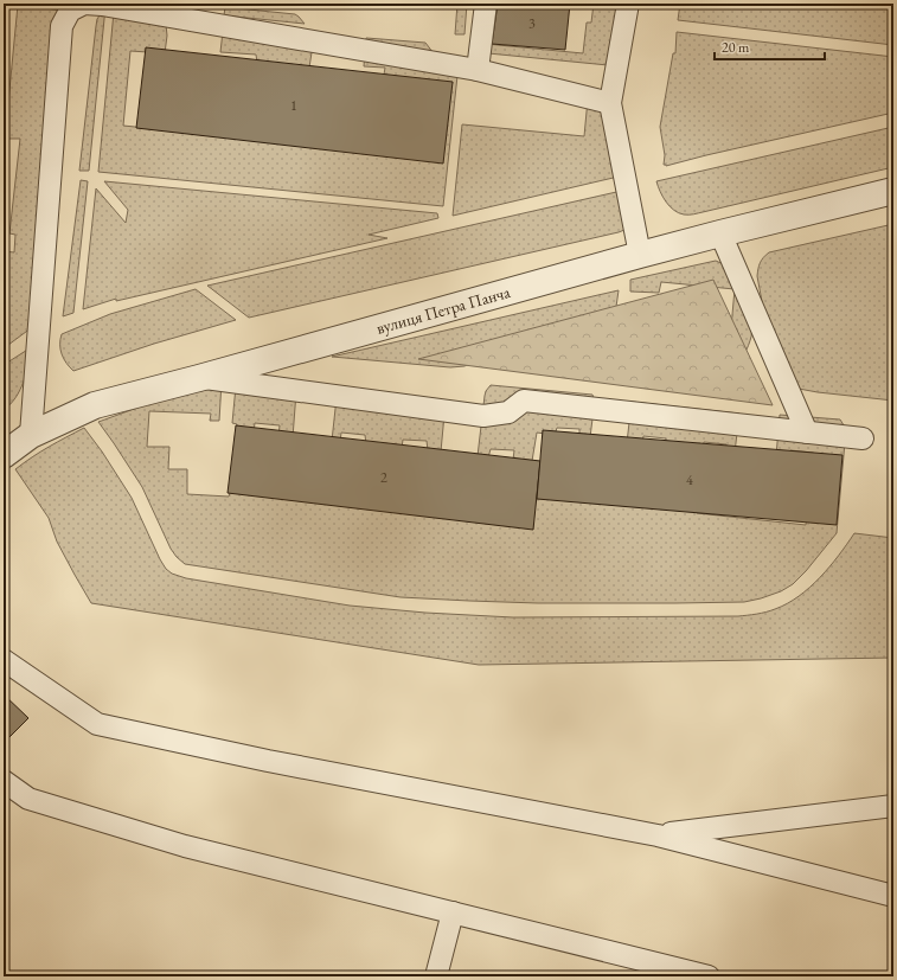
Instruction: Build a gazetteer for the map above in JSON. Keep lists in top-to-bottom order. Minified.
{"streets":{"street":["вулиця Петра Панча"]},"house_numbers":["3","1","2","4"],"scale_bar":"20 m"}
